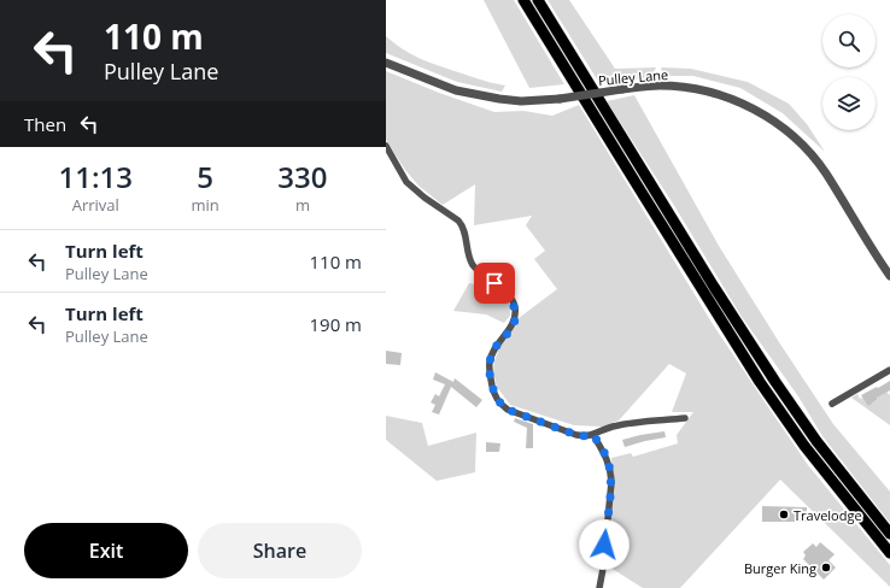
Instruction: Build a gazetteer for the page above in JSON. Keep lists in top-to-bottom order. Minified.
{"streets":{"street":["Pulley Lane"]},"places":["Travelodge","Burger King"],"page":{"turn":["110 m","Pulley Lane"],"then":"Then","eta":["11:13","Arrival","5","min","330","m"],"list":[{"name":"Turn left","note":"Pulley Lane","value":"110 m"},{"name":"Turn left","note":"Pulley Lane","value":"190 m"}],"buttons":["Exit","Share"]}}
